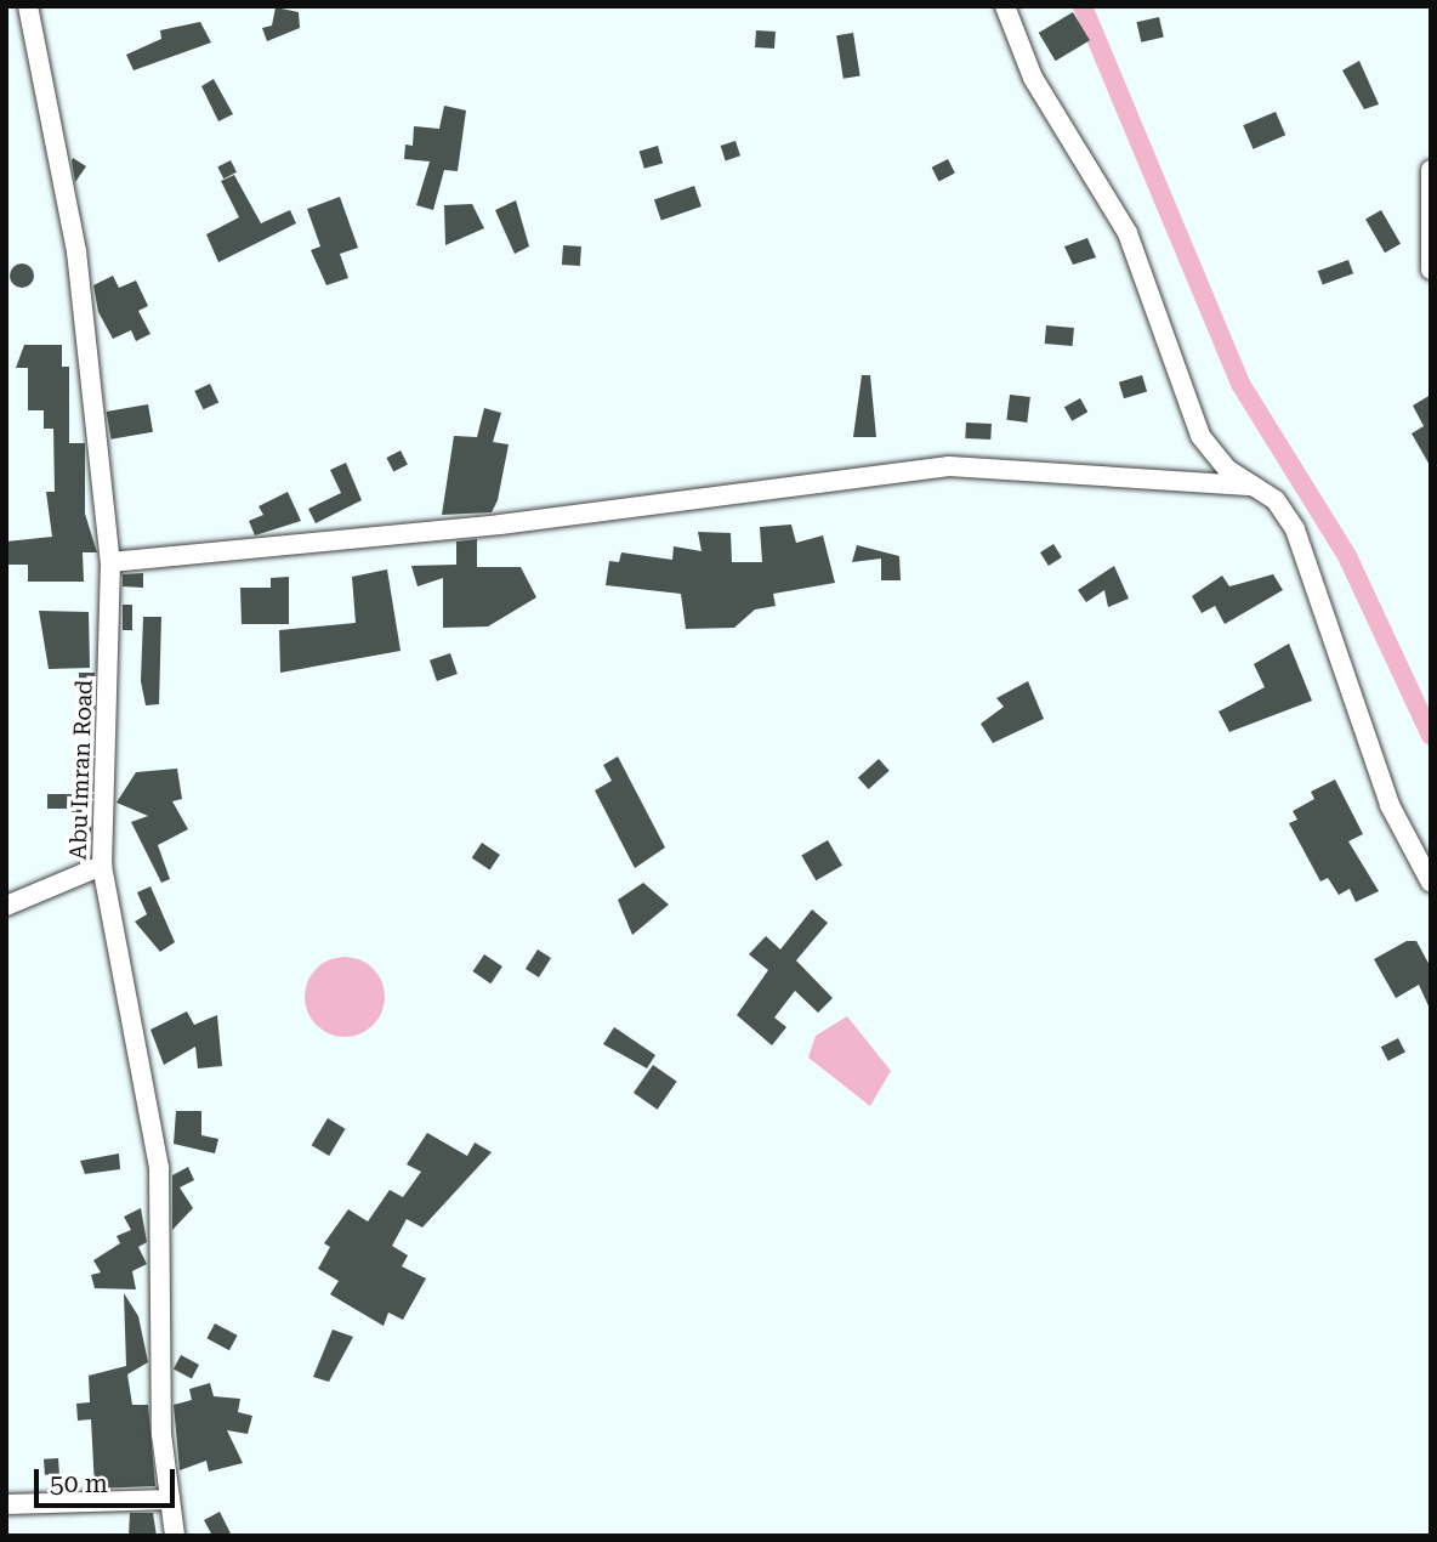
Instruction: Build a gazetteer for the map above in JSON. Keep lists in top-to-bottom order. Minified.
{"streets":{"street":["Abu Imran Road"]},"scale_bar":"50 m"}
